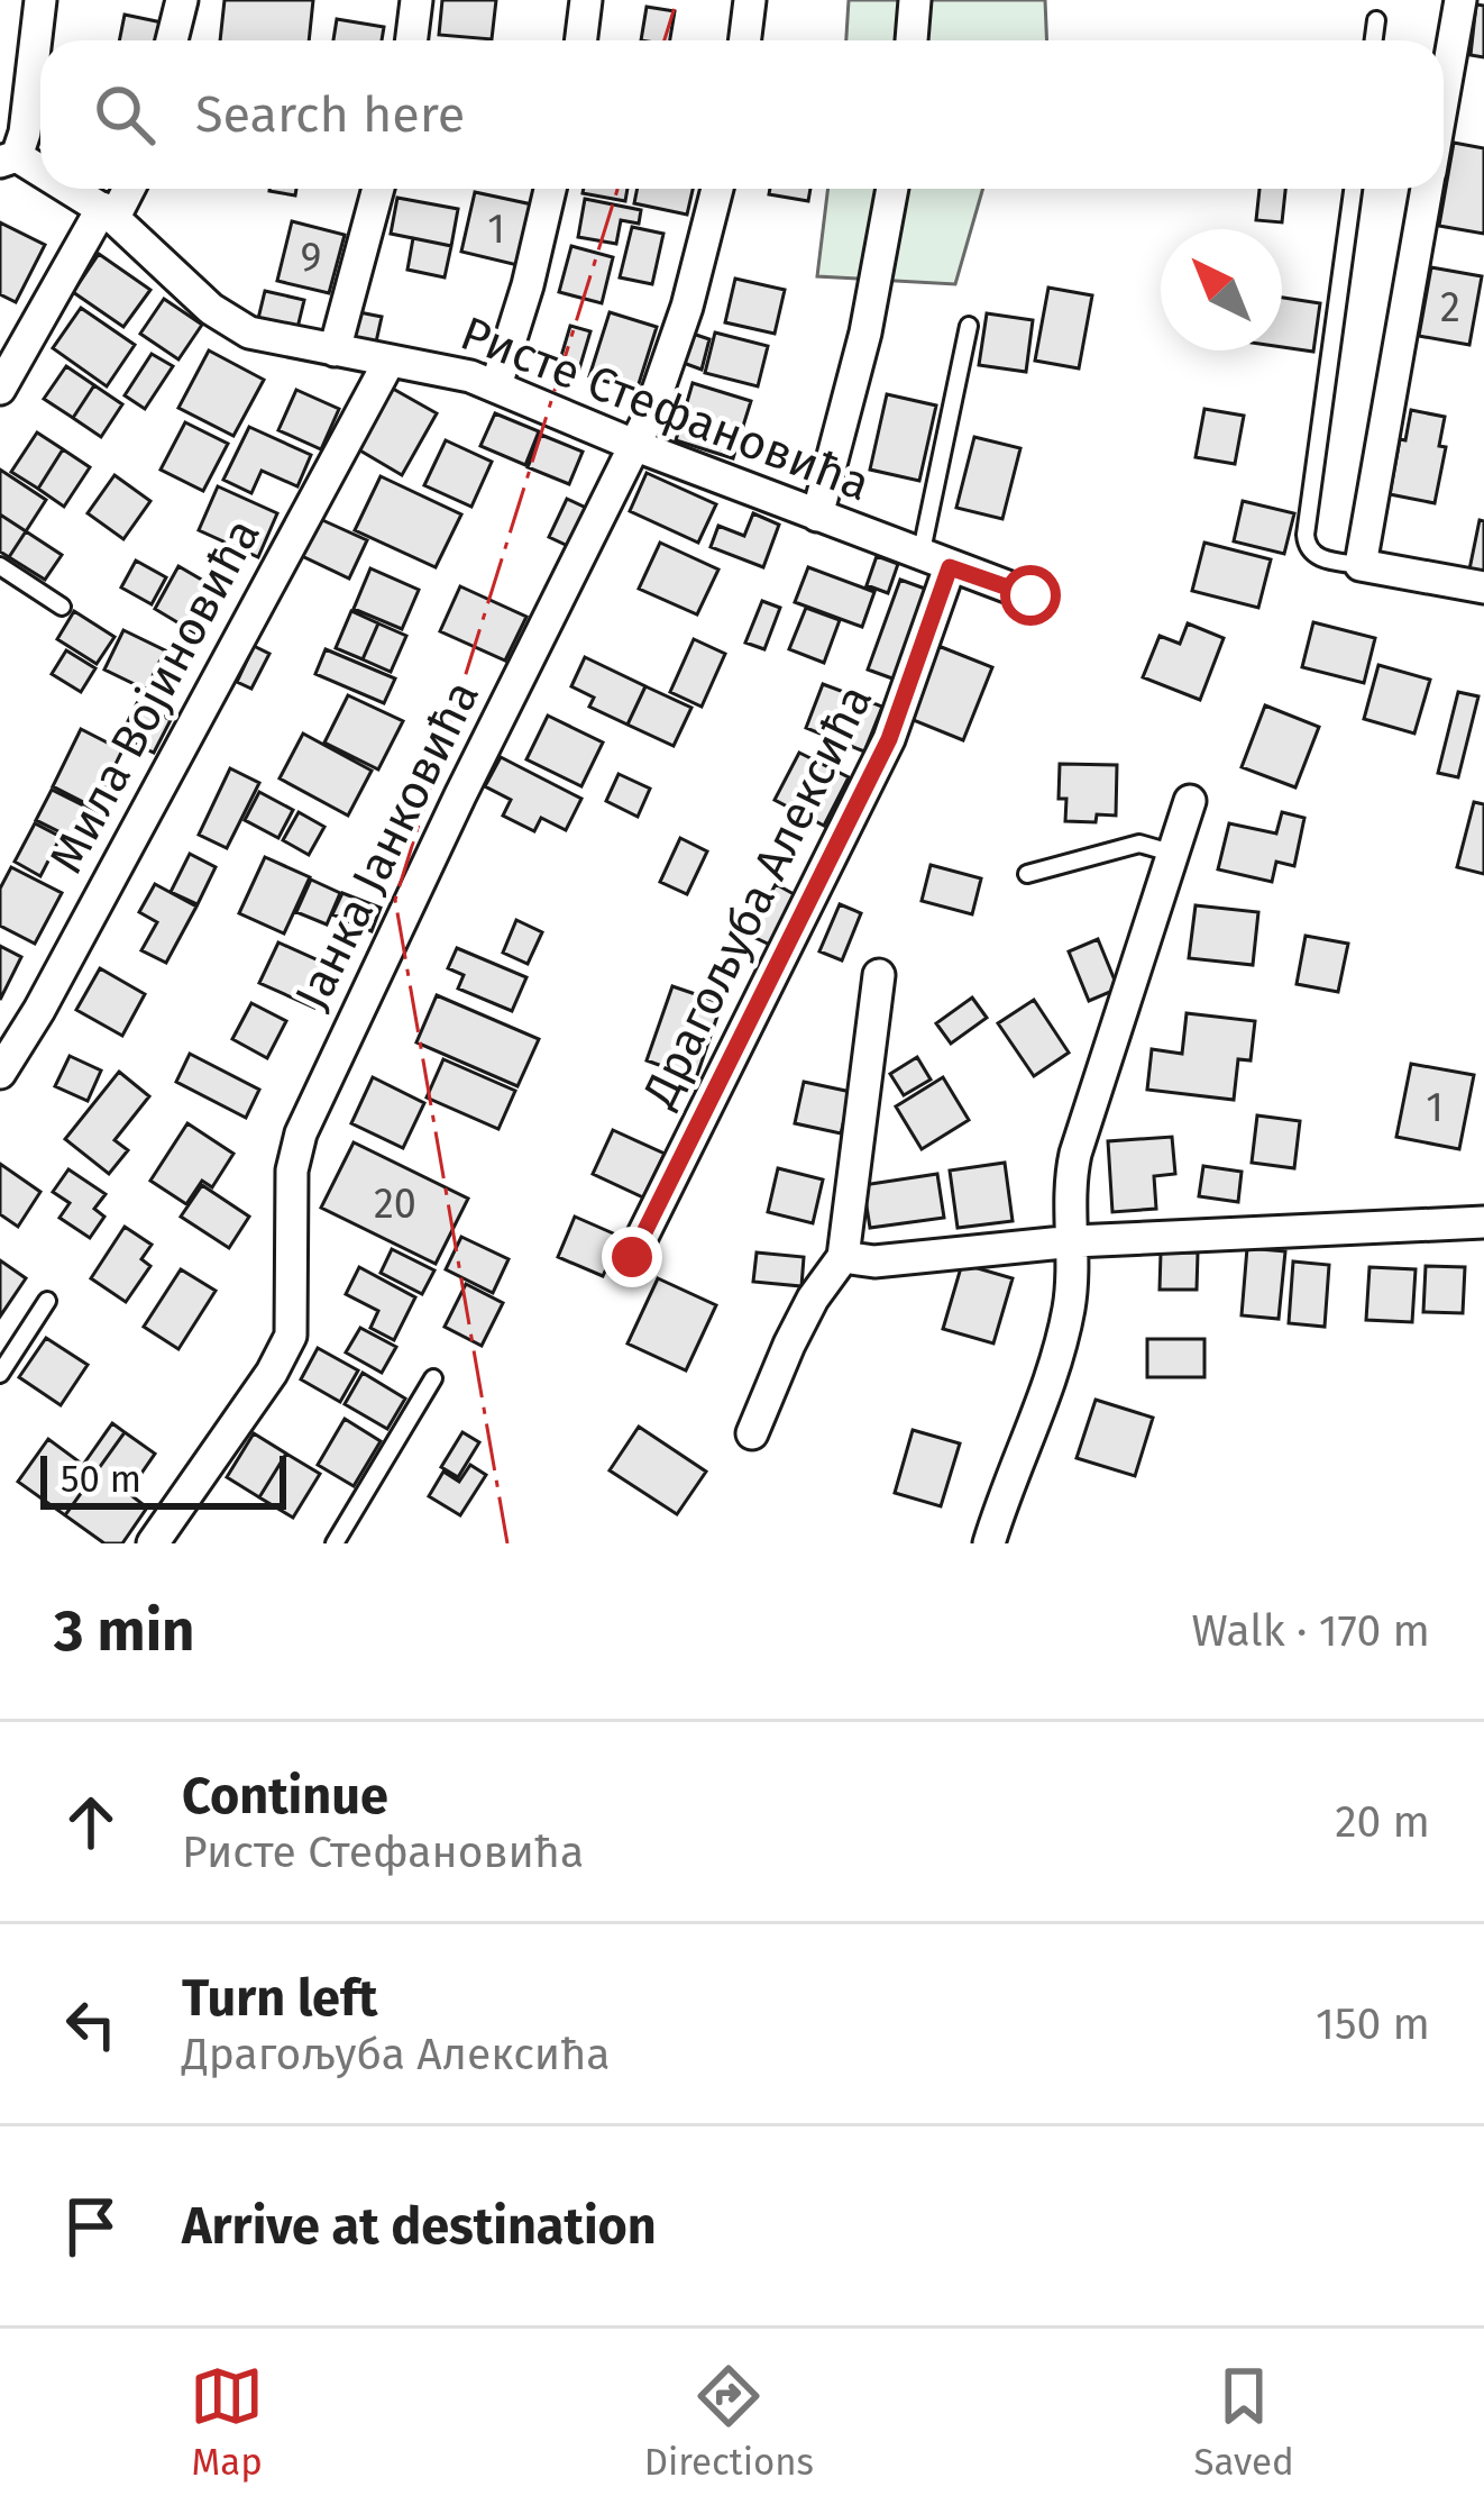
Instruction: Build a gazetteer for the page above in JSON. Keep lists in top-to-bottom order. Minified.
{"streets":{"street":["Ристе Стефановића","Мила Војиновића","Јанка Јанковића","Драгољуба Алексића"]},"crossings":[["Ристе Стефановића","Мила Војиновића"],["Ристе Стефановића","Јанка Јанковића"],["Ристе Стефановића","Драгољуба Алексића"]],"house_numbers":["1","9","2","1","20"],"scale_bar":"50 m","north":"top left","page":{"search":"Search here","scale":"50 m","heading":["3 min","Walk · 170 m"],"list":[["Continue","Ристе Стефановића","20 m"],["Turn left","Драгољуба Алексића","150 m"],"Arrive at destination"],"nav":["Map","Directions","Saved"]}}
